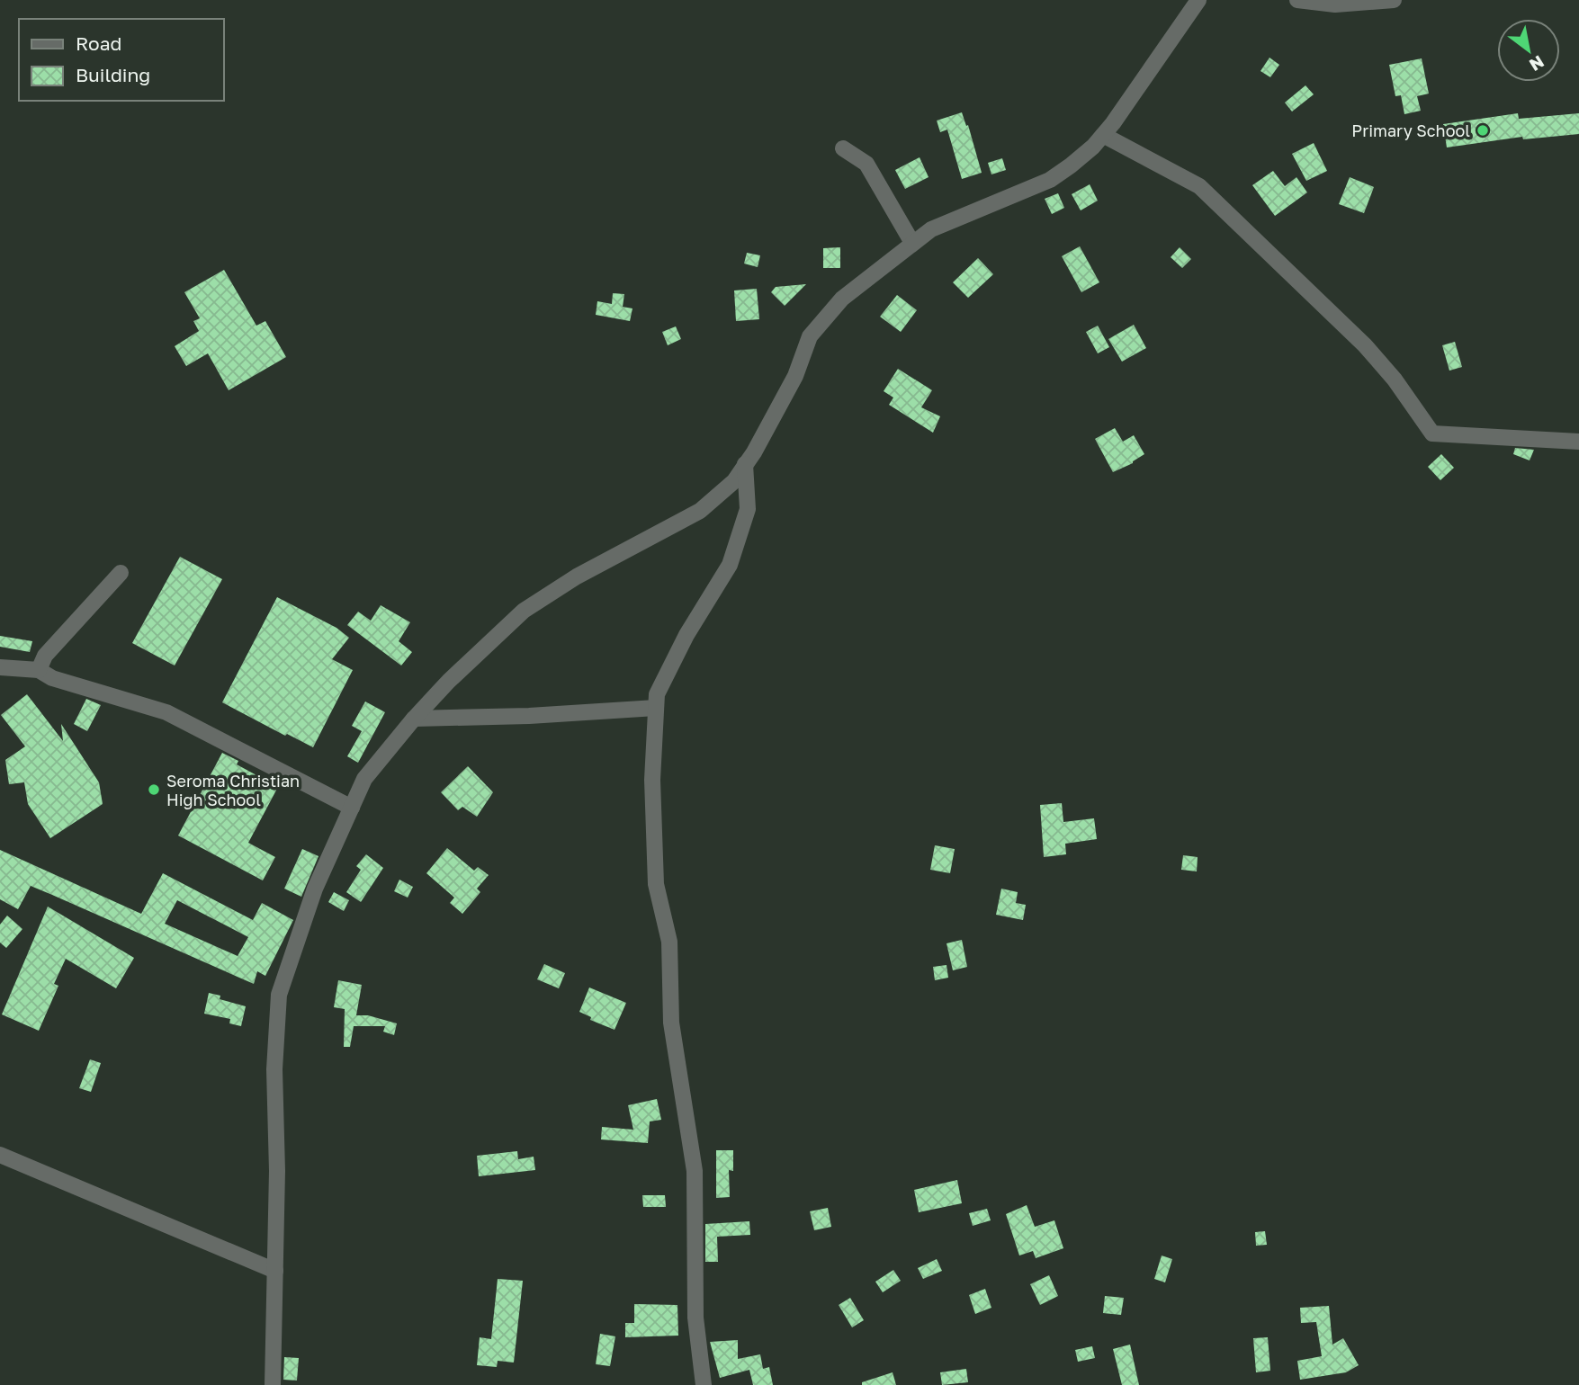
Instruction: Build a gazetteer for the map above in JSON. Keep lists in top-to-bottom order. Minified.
{"places":["Primary School","Seroma Christian High School"],"legend":["Road","Building"],"north":"bottom right"}
